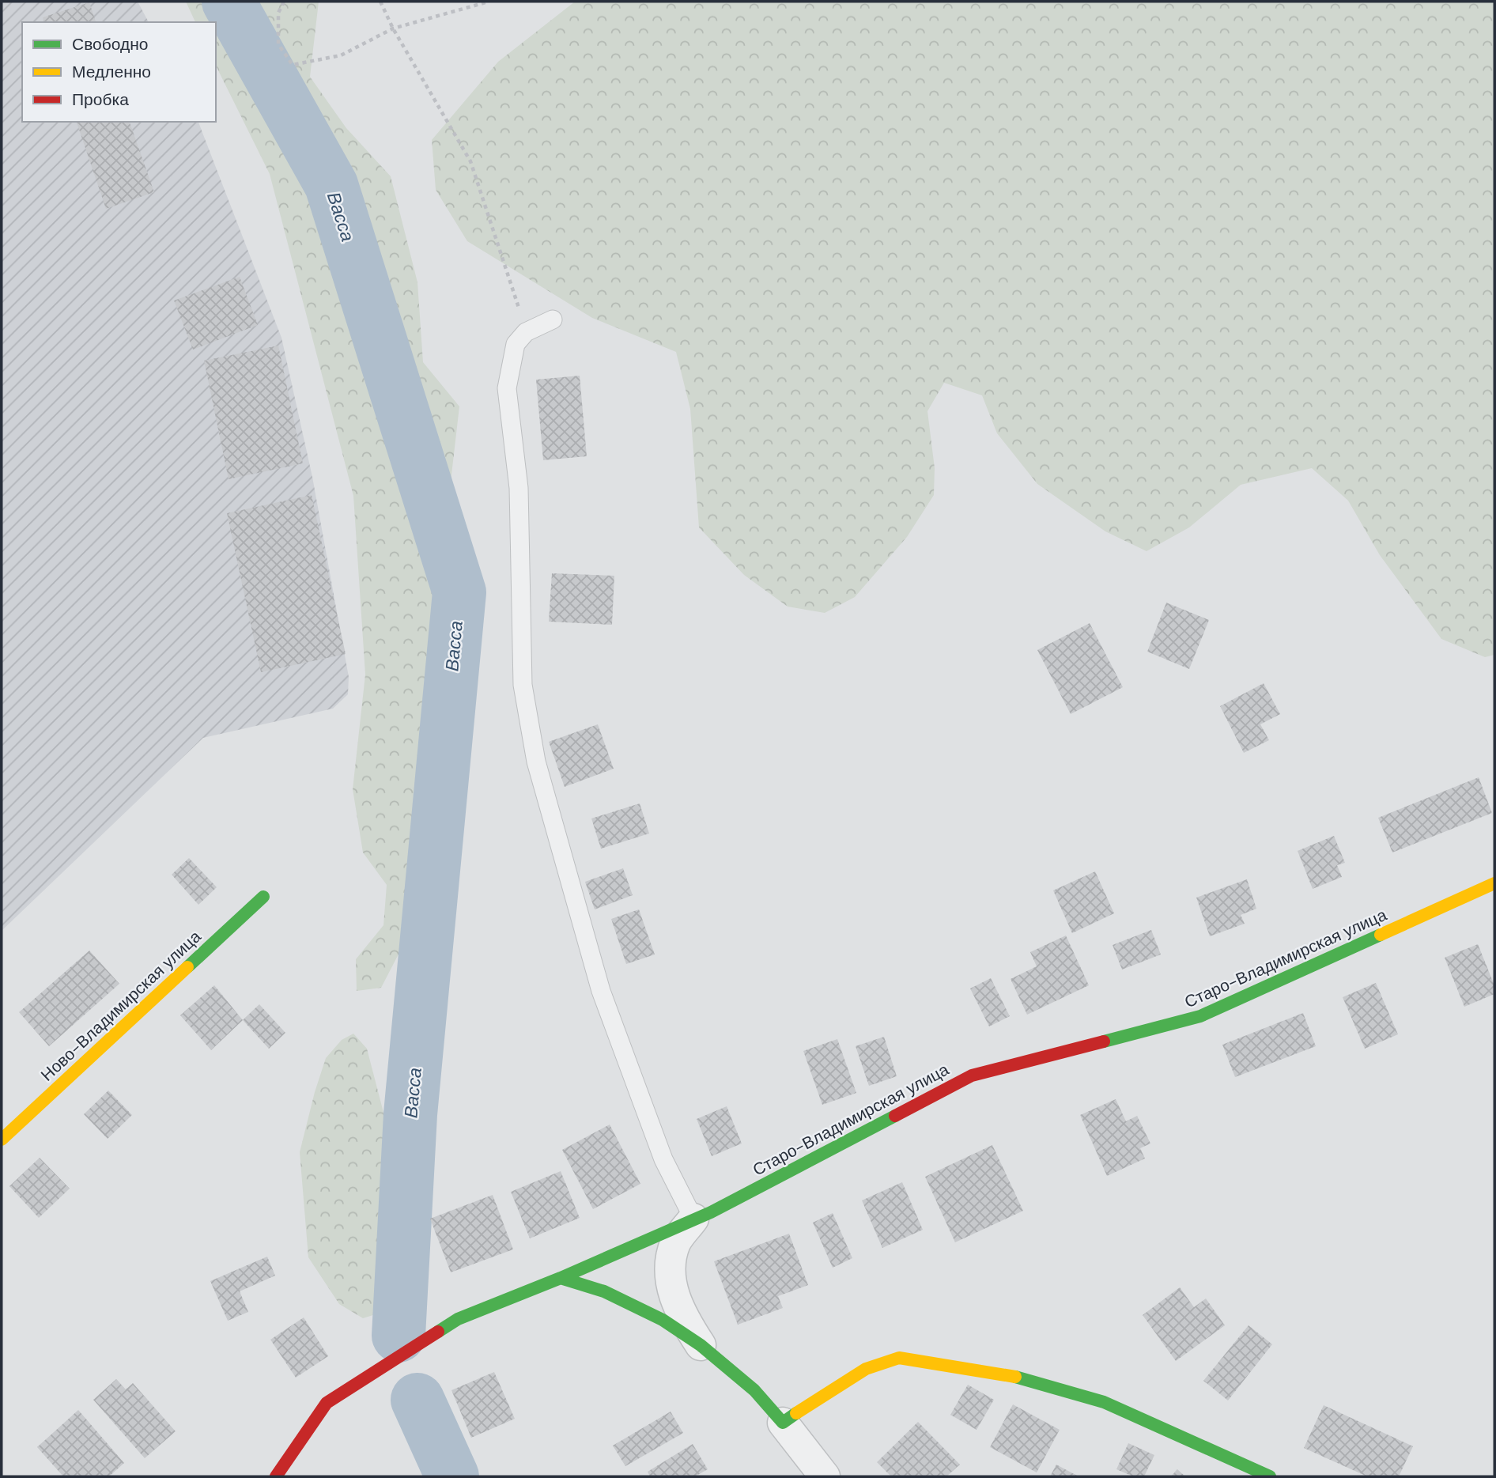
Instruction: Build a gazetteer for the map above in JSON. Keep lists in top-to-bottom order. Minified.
{"streets":{"street":["Старо-Владимирская улица","Ново-Владимирская улица"]},"water":["Васса"],"legend":["Свободно","Медленно","Пробка"]}
